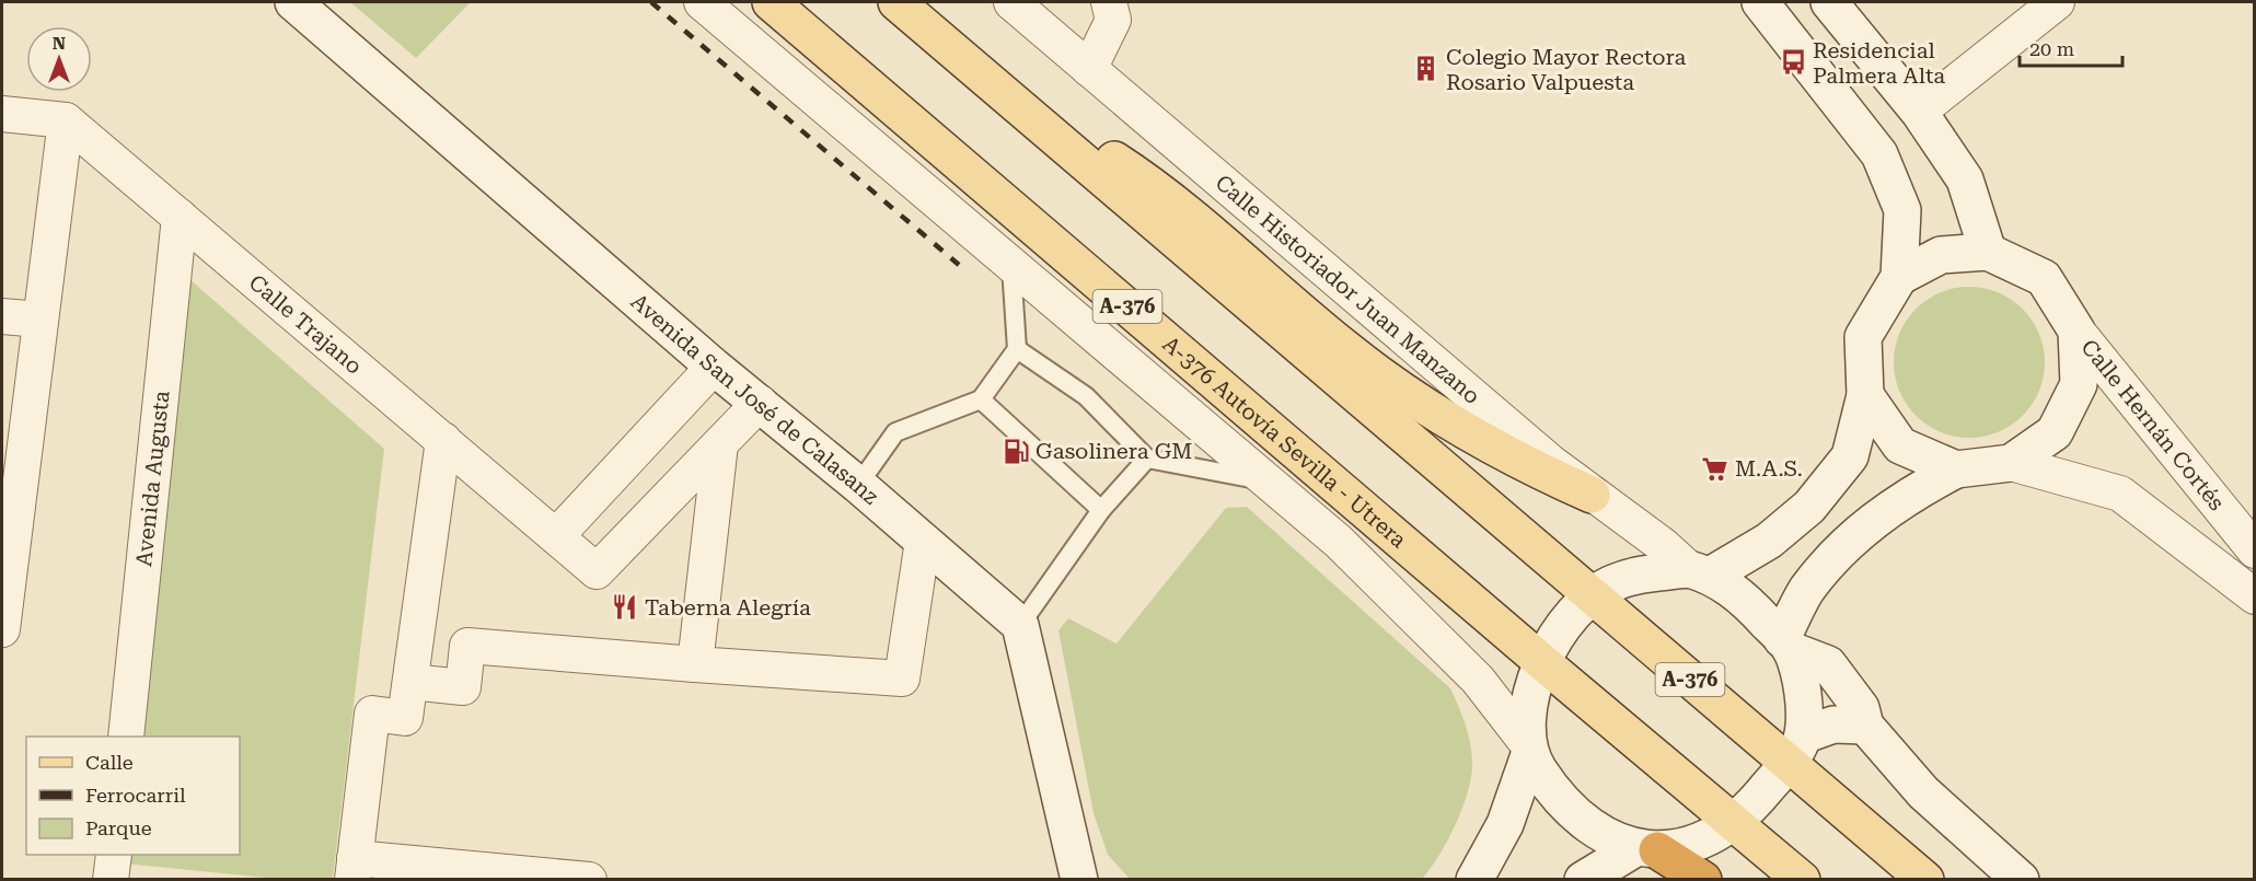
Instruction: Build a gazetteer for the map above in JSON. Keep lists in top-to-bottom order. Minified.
{"streets":{"main road":["A-376","A-376 Autovía Sevilla - Utrera"],"street":["Calle Historiador Juan Manzano","Calle Trajano","Avenida San José de Calasanz","Calle Hernán Cortés","Avenida Augusta"]},"crossings":[["Calle Trajano","Avenida Augusta"]],"places":{"bus stop":["Residencial Palmera Alta"],"building":["Colegio Mayor Rectora Rosario Valpuesta"],"fuel station":["Gasolinera GM"],"supermarket":["M.A.S."],"restaurant":["Taberna Alegría"]},"legend":["Calle","Ferrocarril","Parque"],"scale_bar":"20 m","north":"top"}
